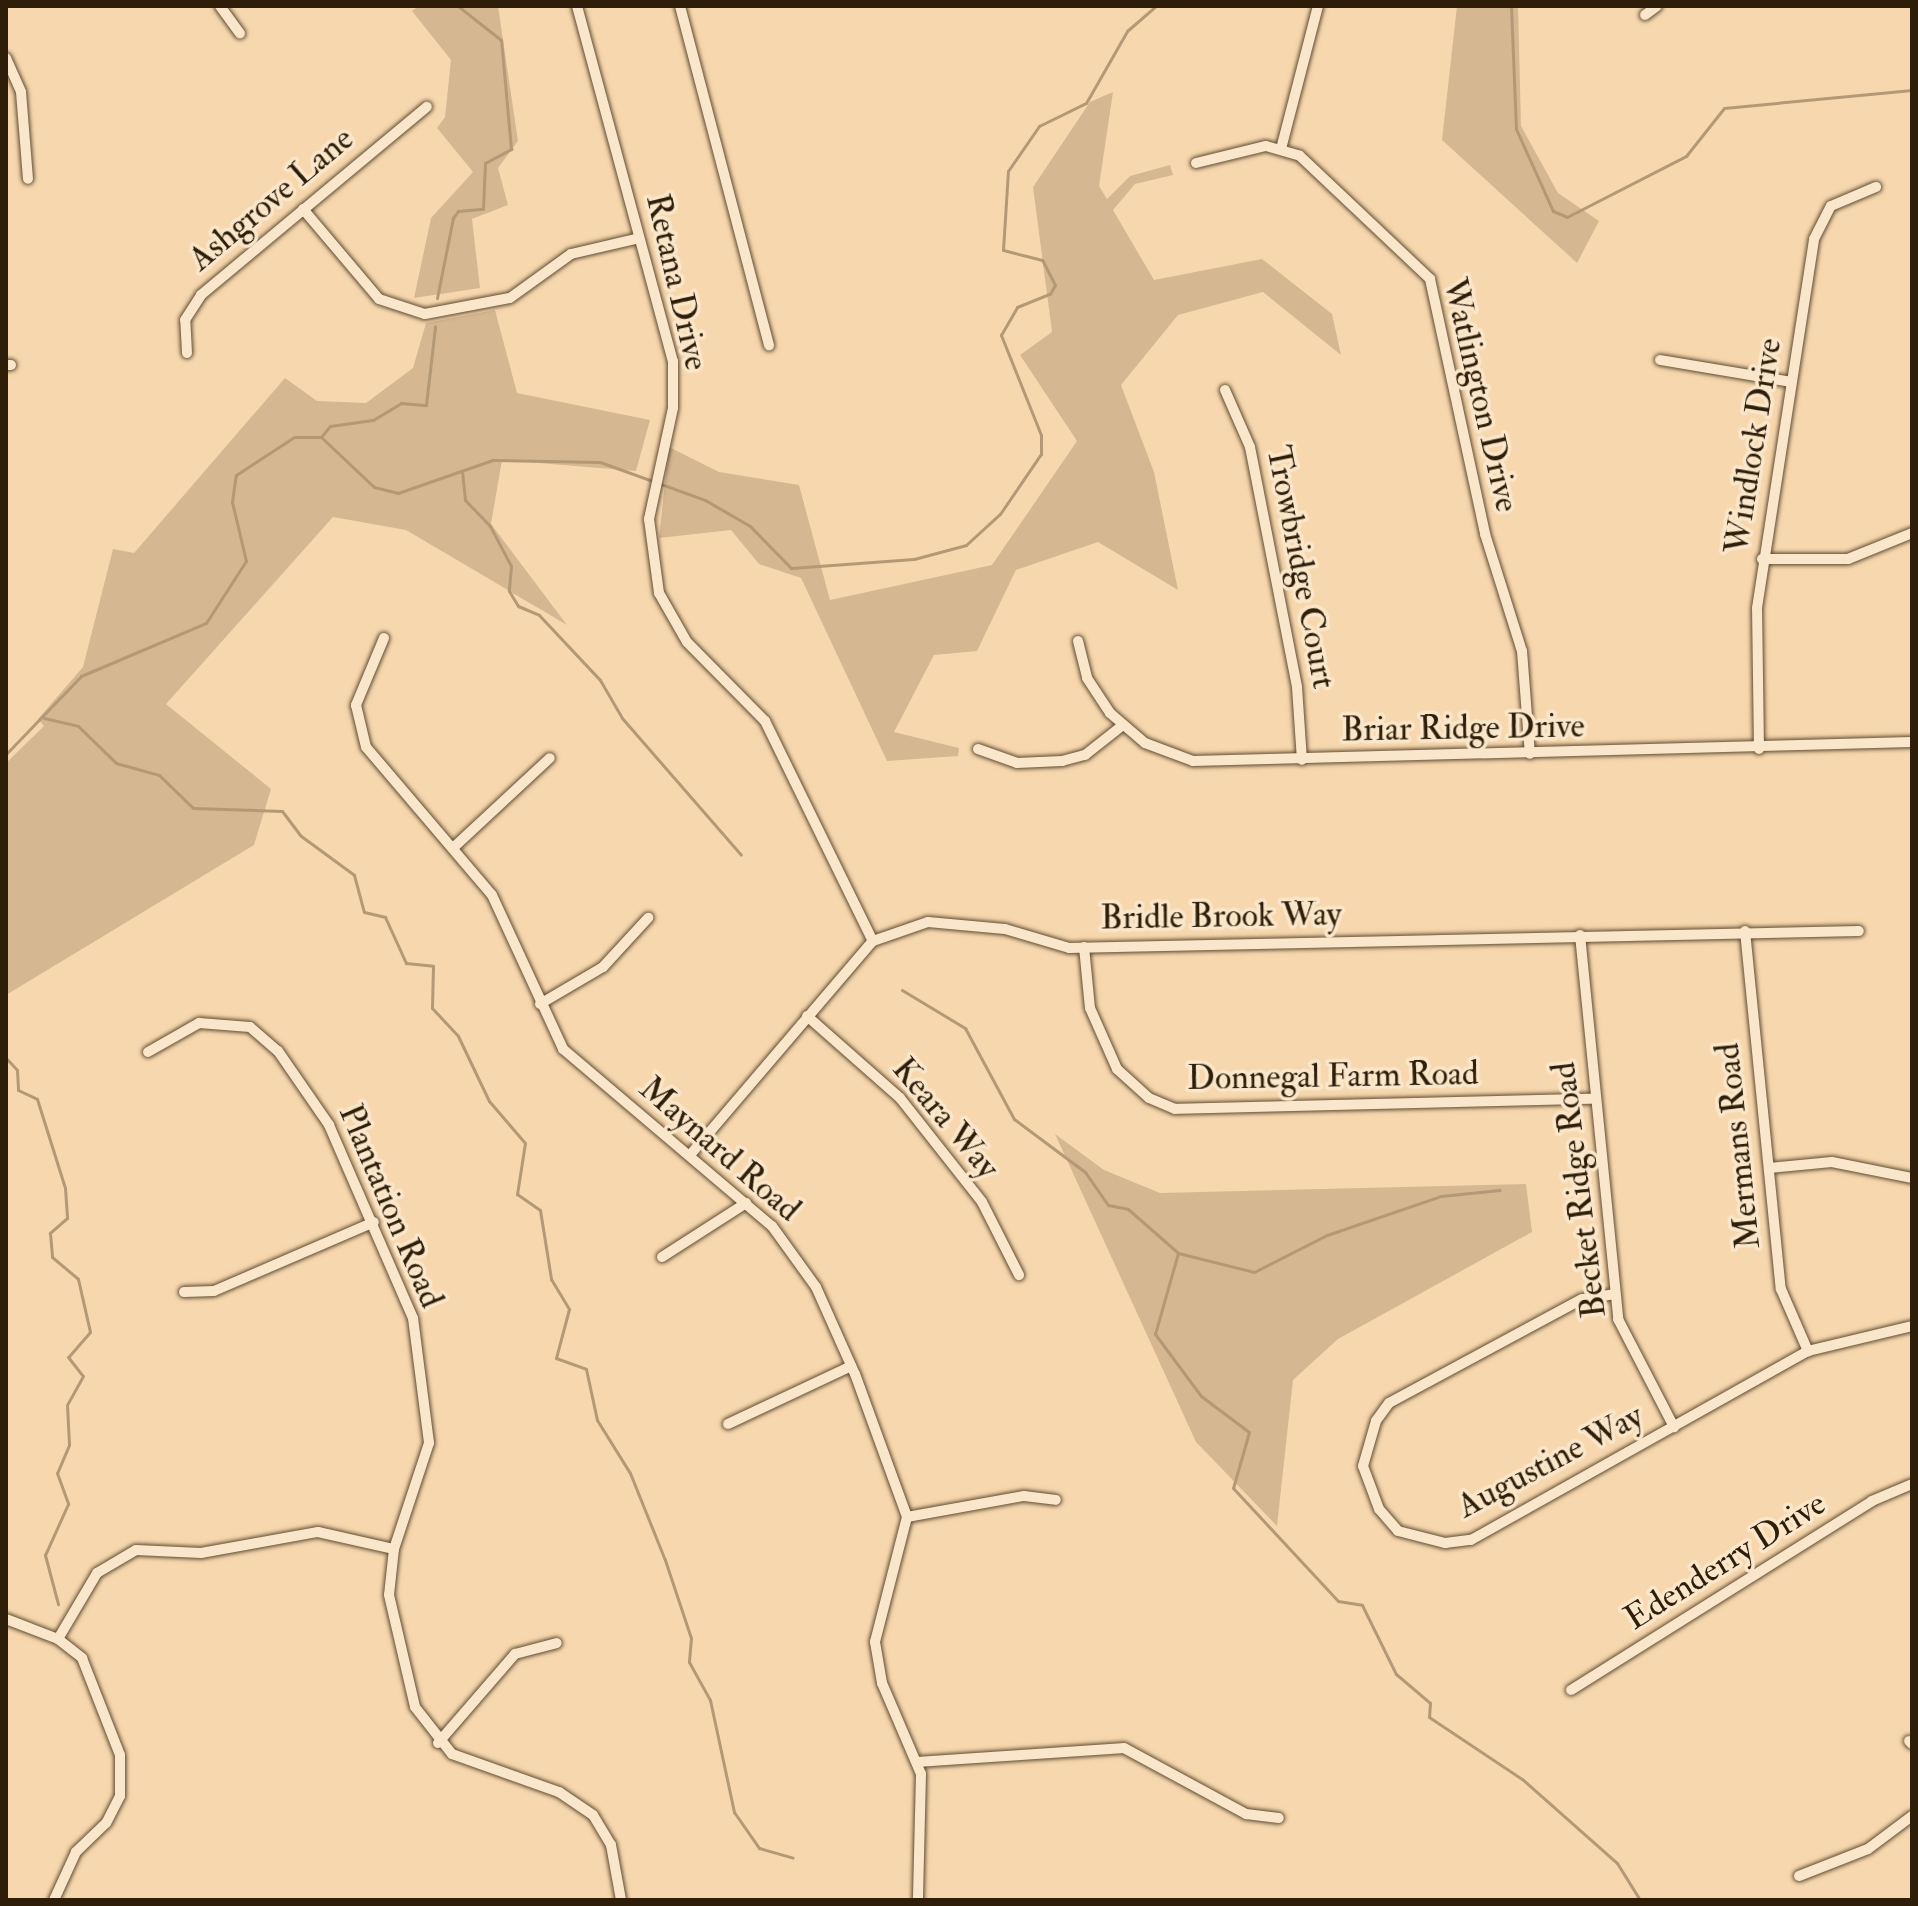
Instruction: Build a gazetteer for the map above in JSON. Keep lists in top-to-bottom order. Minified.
{"streets":{"street":["Ashgrove Lane","Retana Drive","Watlington Drive","Windlock Drive","Trowbridge Court","Briar Ridge Drive","Bridle Brook Way","Donnegal Farm Road","Keara Way","Mermans Road","Maynard Road","Becket Ridge Road","Plantation Road","Augustine Way","Edenderry Drive"]},"crossings":[["Retana Drive","Bridle Brook Way"],["Watlington Drive","Briar Ridge Drive"],["Windlock Drive","Briar Ridge Drive"],["Trowbridge Court","Briar Ridge Drive"],["Bridle Brook Way","Donnegal Farm Road"],["Bridle Brook Way","Keara Way"],["Bridle Brook Way","Mermans Road"],["Bridle Brook Way","Maynard Road"],["Bridle Brook Way","Becket Ridge Road"],["Donnegal Farm Road","Becket Ridge Road"],["Mermans Road","Augustine Way"],["Becket Ridge Road","Augustine Way"]]}
